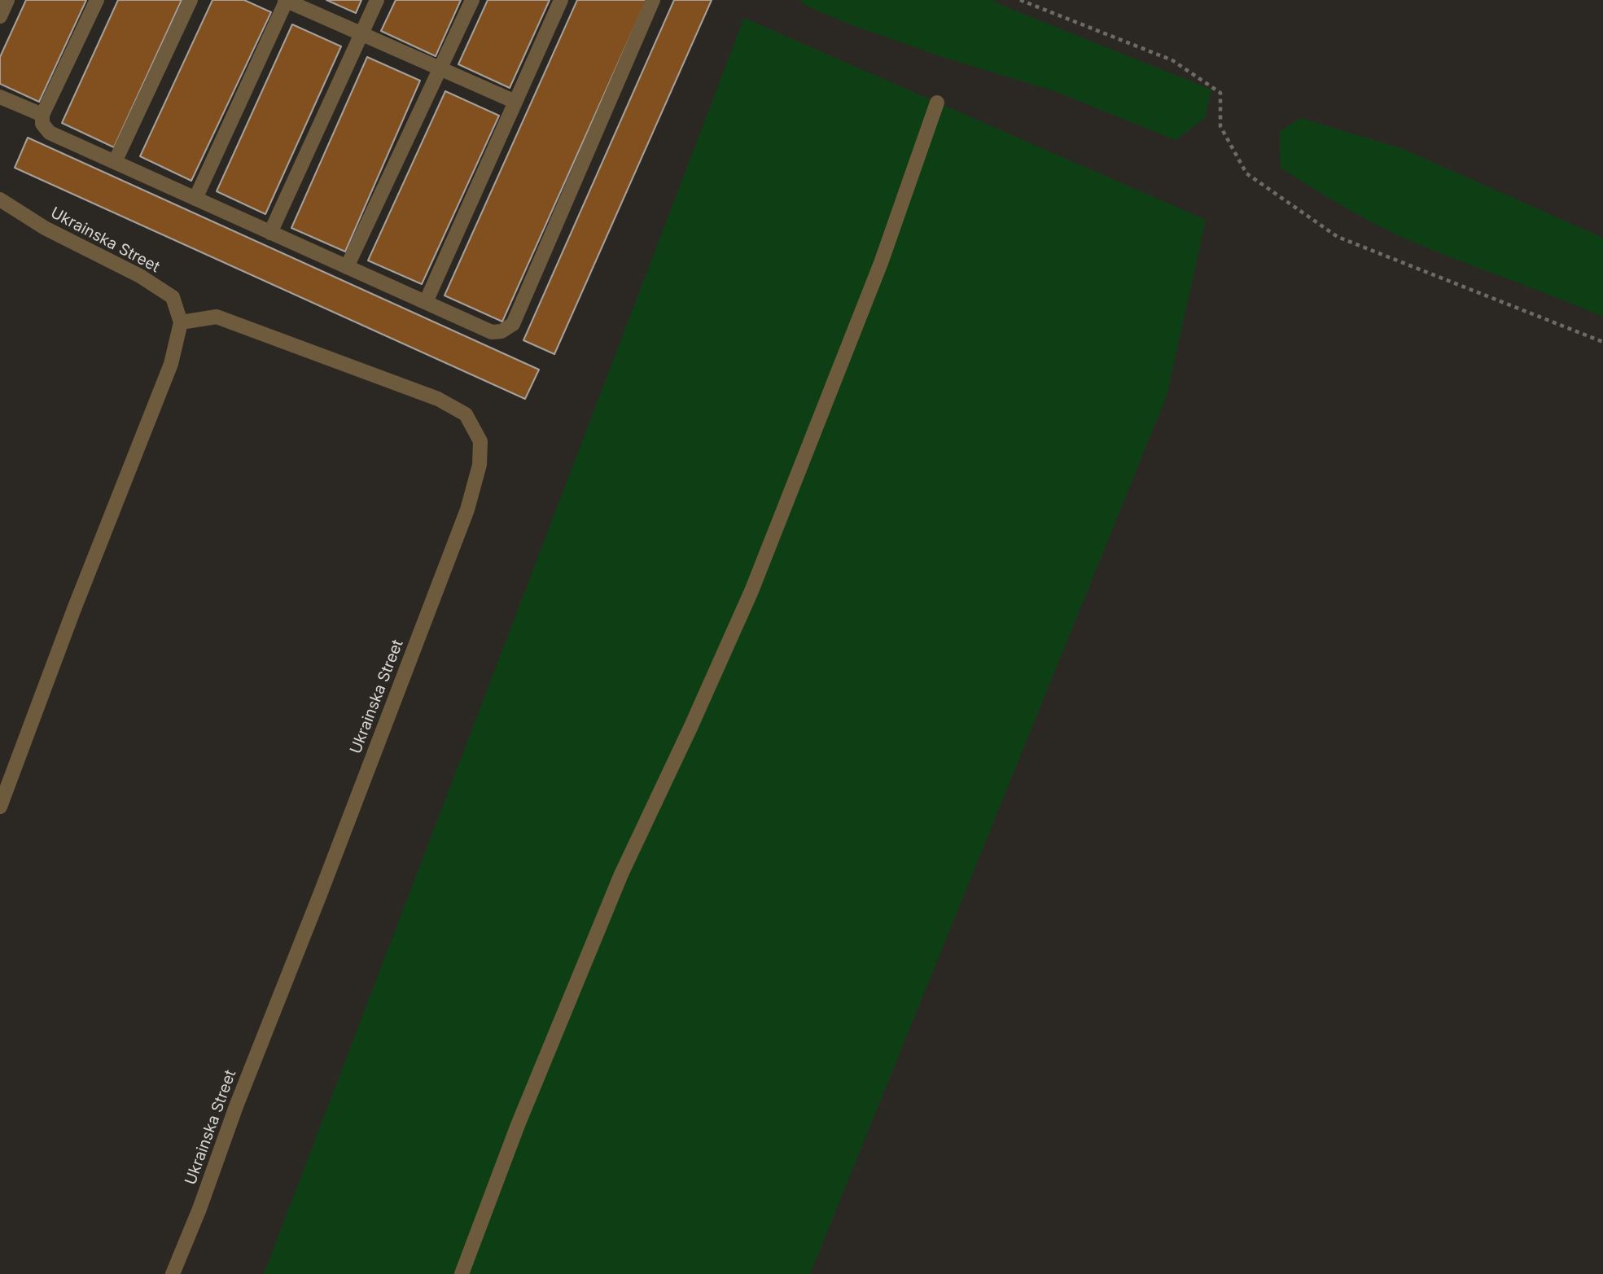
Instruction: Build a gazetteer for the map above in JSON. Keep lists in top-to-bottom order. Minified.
{"streets":{"street":["Ukrainska Street"]}}
